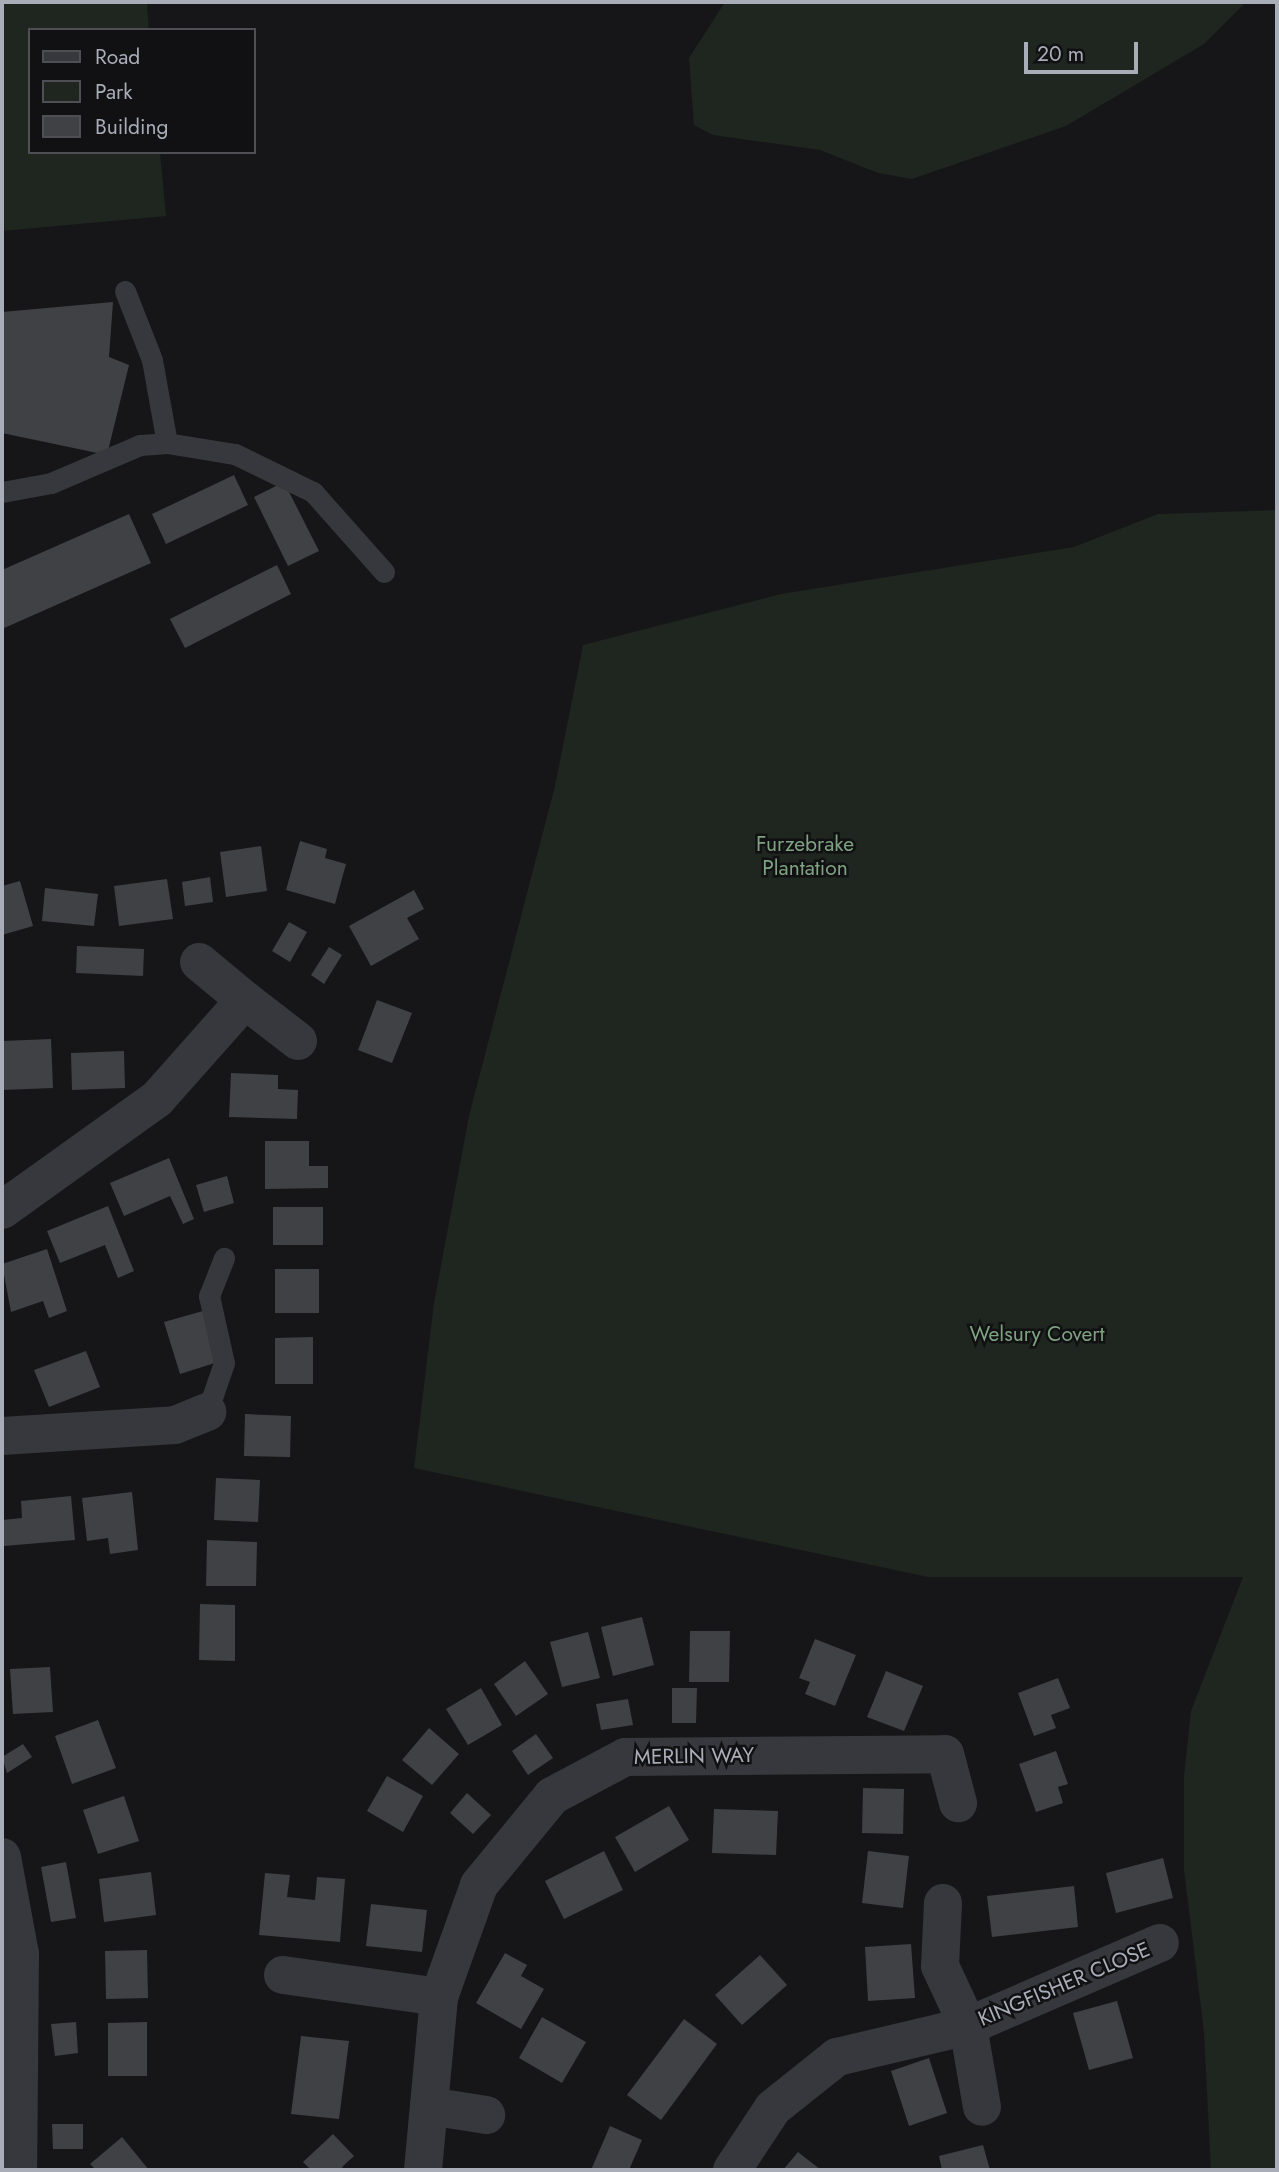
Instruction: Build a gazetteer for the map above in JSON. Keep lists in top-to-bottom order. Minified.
{"streets":{"street":["MERLIN WAY","KINGFISHER CLOSE"]},"parks":["Furzebrake Plantation","Welsury Covert"],"legend":["Road","Park","Building"],"scale_bar":"20 m"}
